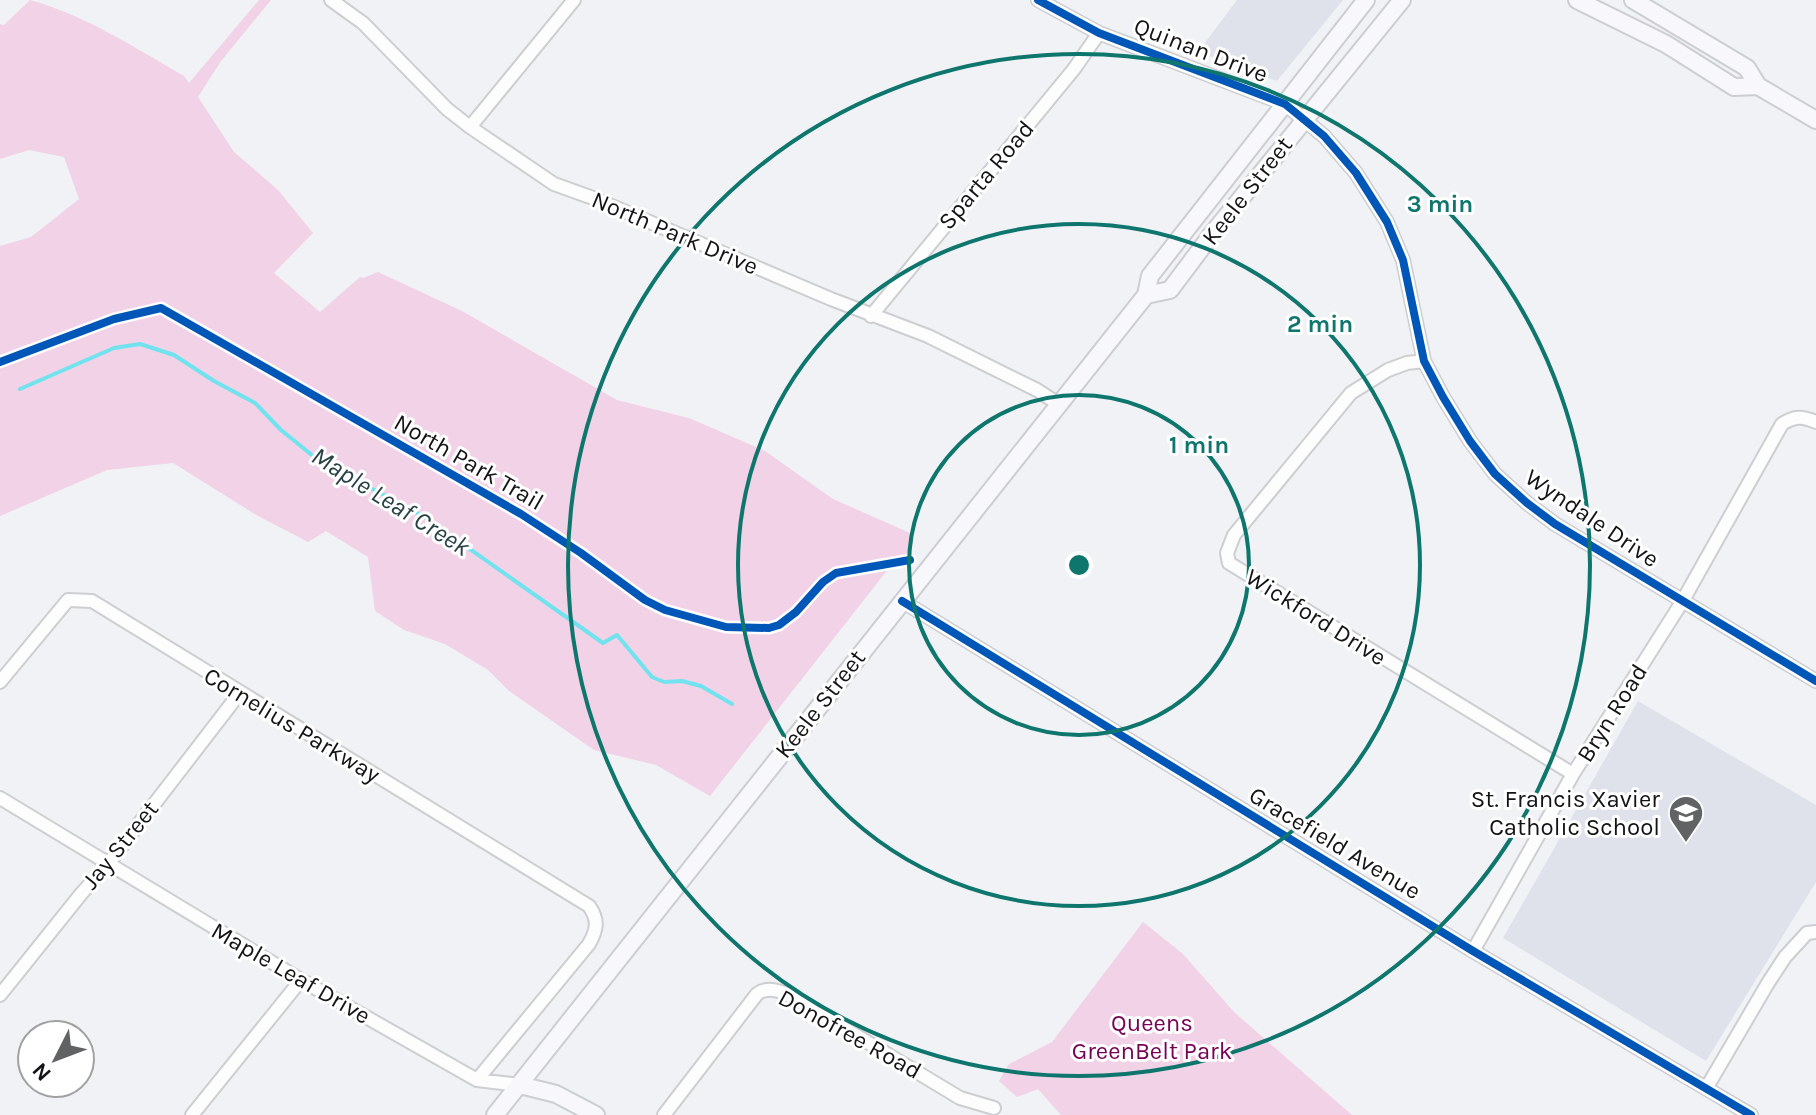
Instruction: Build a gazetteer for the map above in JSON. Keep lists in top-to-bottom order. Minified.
{"streets":{"main road":["Keele Street","Maple Leaf Drive"],"street":["Quinan Drive","Sparta Road","North Park Drive","Wyndale Drive","Wickford Drive","Bryn Road","Cornelius Parkway","Gracefield Avenue","Jay Street","Donofree Road"],"cycle path":["North Park Trail"]},"crossings":[["Quinan Drive","Sparta Road"],["Quinan Drive","Keele Street"],["Quinan Drive","Wyndale Drive"],["Sparta Road","North Park Drive"],["Keele Street","North Park Drive"],["Keele Street","Wyndale Drive"],["Keele Street","Gracefield Avenue"],["Keele Street","Maple Leaf Drive"],["Wyndale Drive","Wickford Drive"],["Wyndale Drive","Bryn Road"],["Wickford Drive","Bryn Road"],["Bryn Road","Gracefield Avenue"],["Cornelius Parkway","Jay Street"],["Cornelius Parkway","Maple Leaf Drive"],["Jay Street","Maple Leaf Drive"]],"water":["Maple Leaf Creek"],"parks":["Queens GreenBelt Park"],"places":{"school or university":["St. Francis Xavier Catholic School"]},"north":"bottom left","rings":["3 min","2 min","1 min"]}
